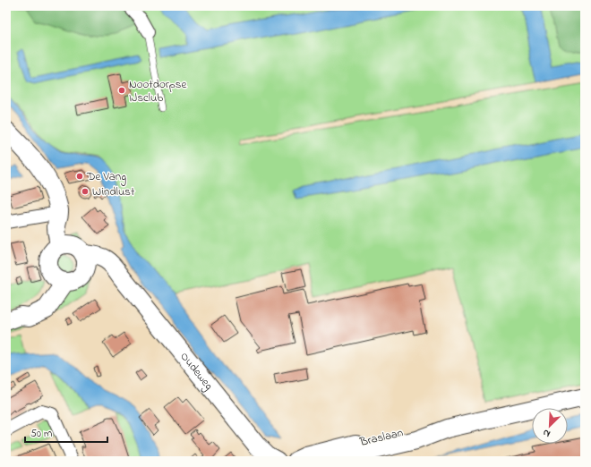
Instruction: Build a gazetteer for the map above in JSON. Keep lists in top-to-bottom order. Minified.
{"streets":{"main road":["Oudeweg","Braslaan"]},"places":["Nootdorpse IJsclub","De Vang","Windlust"],"scale_bar":"50 m","north":"bottom left"}
